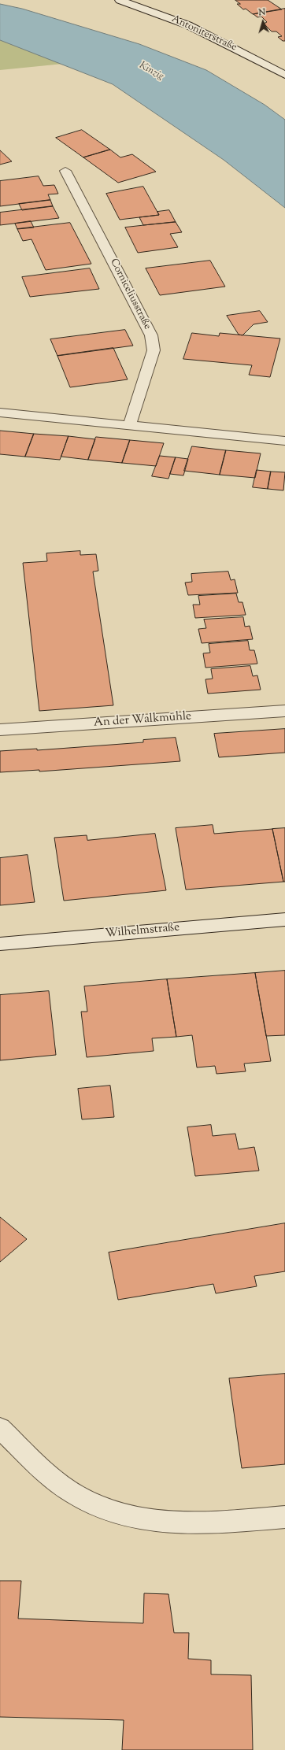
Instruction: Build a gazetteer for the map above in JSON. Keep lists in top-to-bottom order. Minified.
{"streets":{"street":["Antoniterstraße","Corniceliusstraße","An der Walkmühle","Wilhelmstraße"]},"water":["Kinzig"],"north":"top"}
